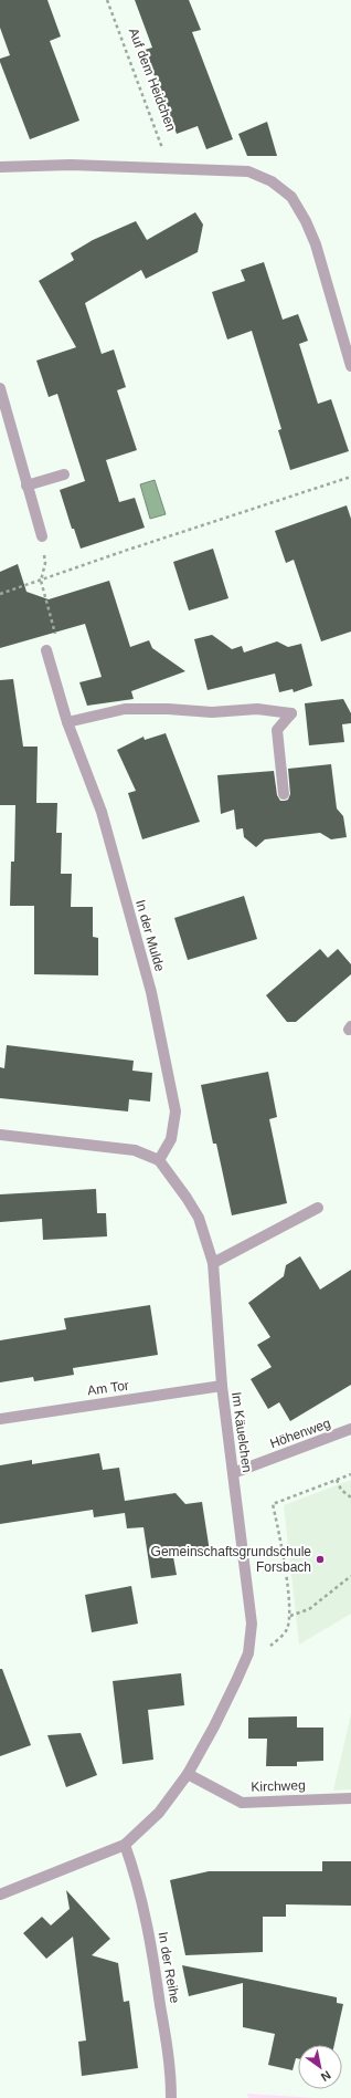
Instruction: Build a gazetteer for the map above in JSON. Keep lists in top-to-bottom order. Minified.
{"streets":{"street":["In der Mulde","Am Tor","Im Käuelchen","Höhenweg","Kirchweg","In der Reihe"],"path":["Auf dem Heidchen"]},"crossings":[["In der Mulde","Im Käuelchen"],["Am Tor","Im Käuelchen"],["Im Käuelchen","Höhenweg"],["Im Käuelchen","Kirchweg"],["Im Käuelchen","In der Reihe"]],"places":["Gemeinschaftsgrundschule Forsbach"],"north":"bottom right"}
